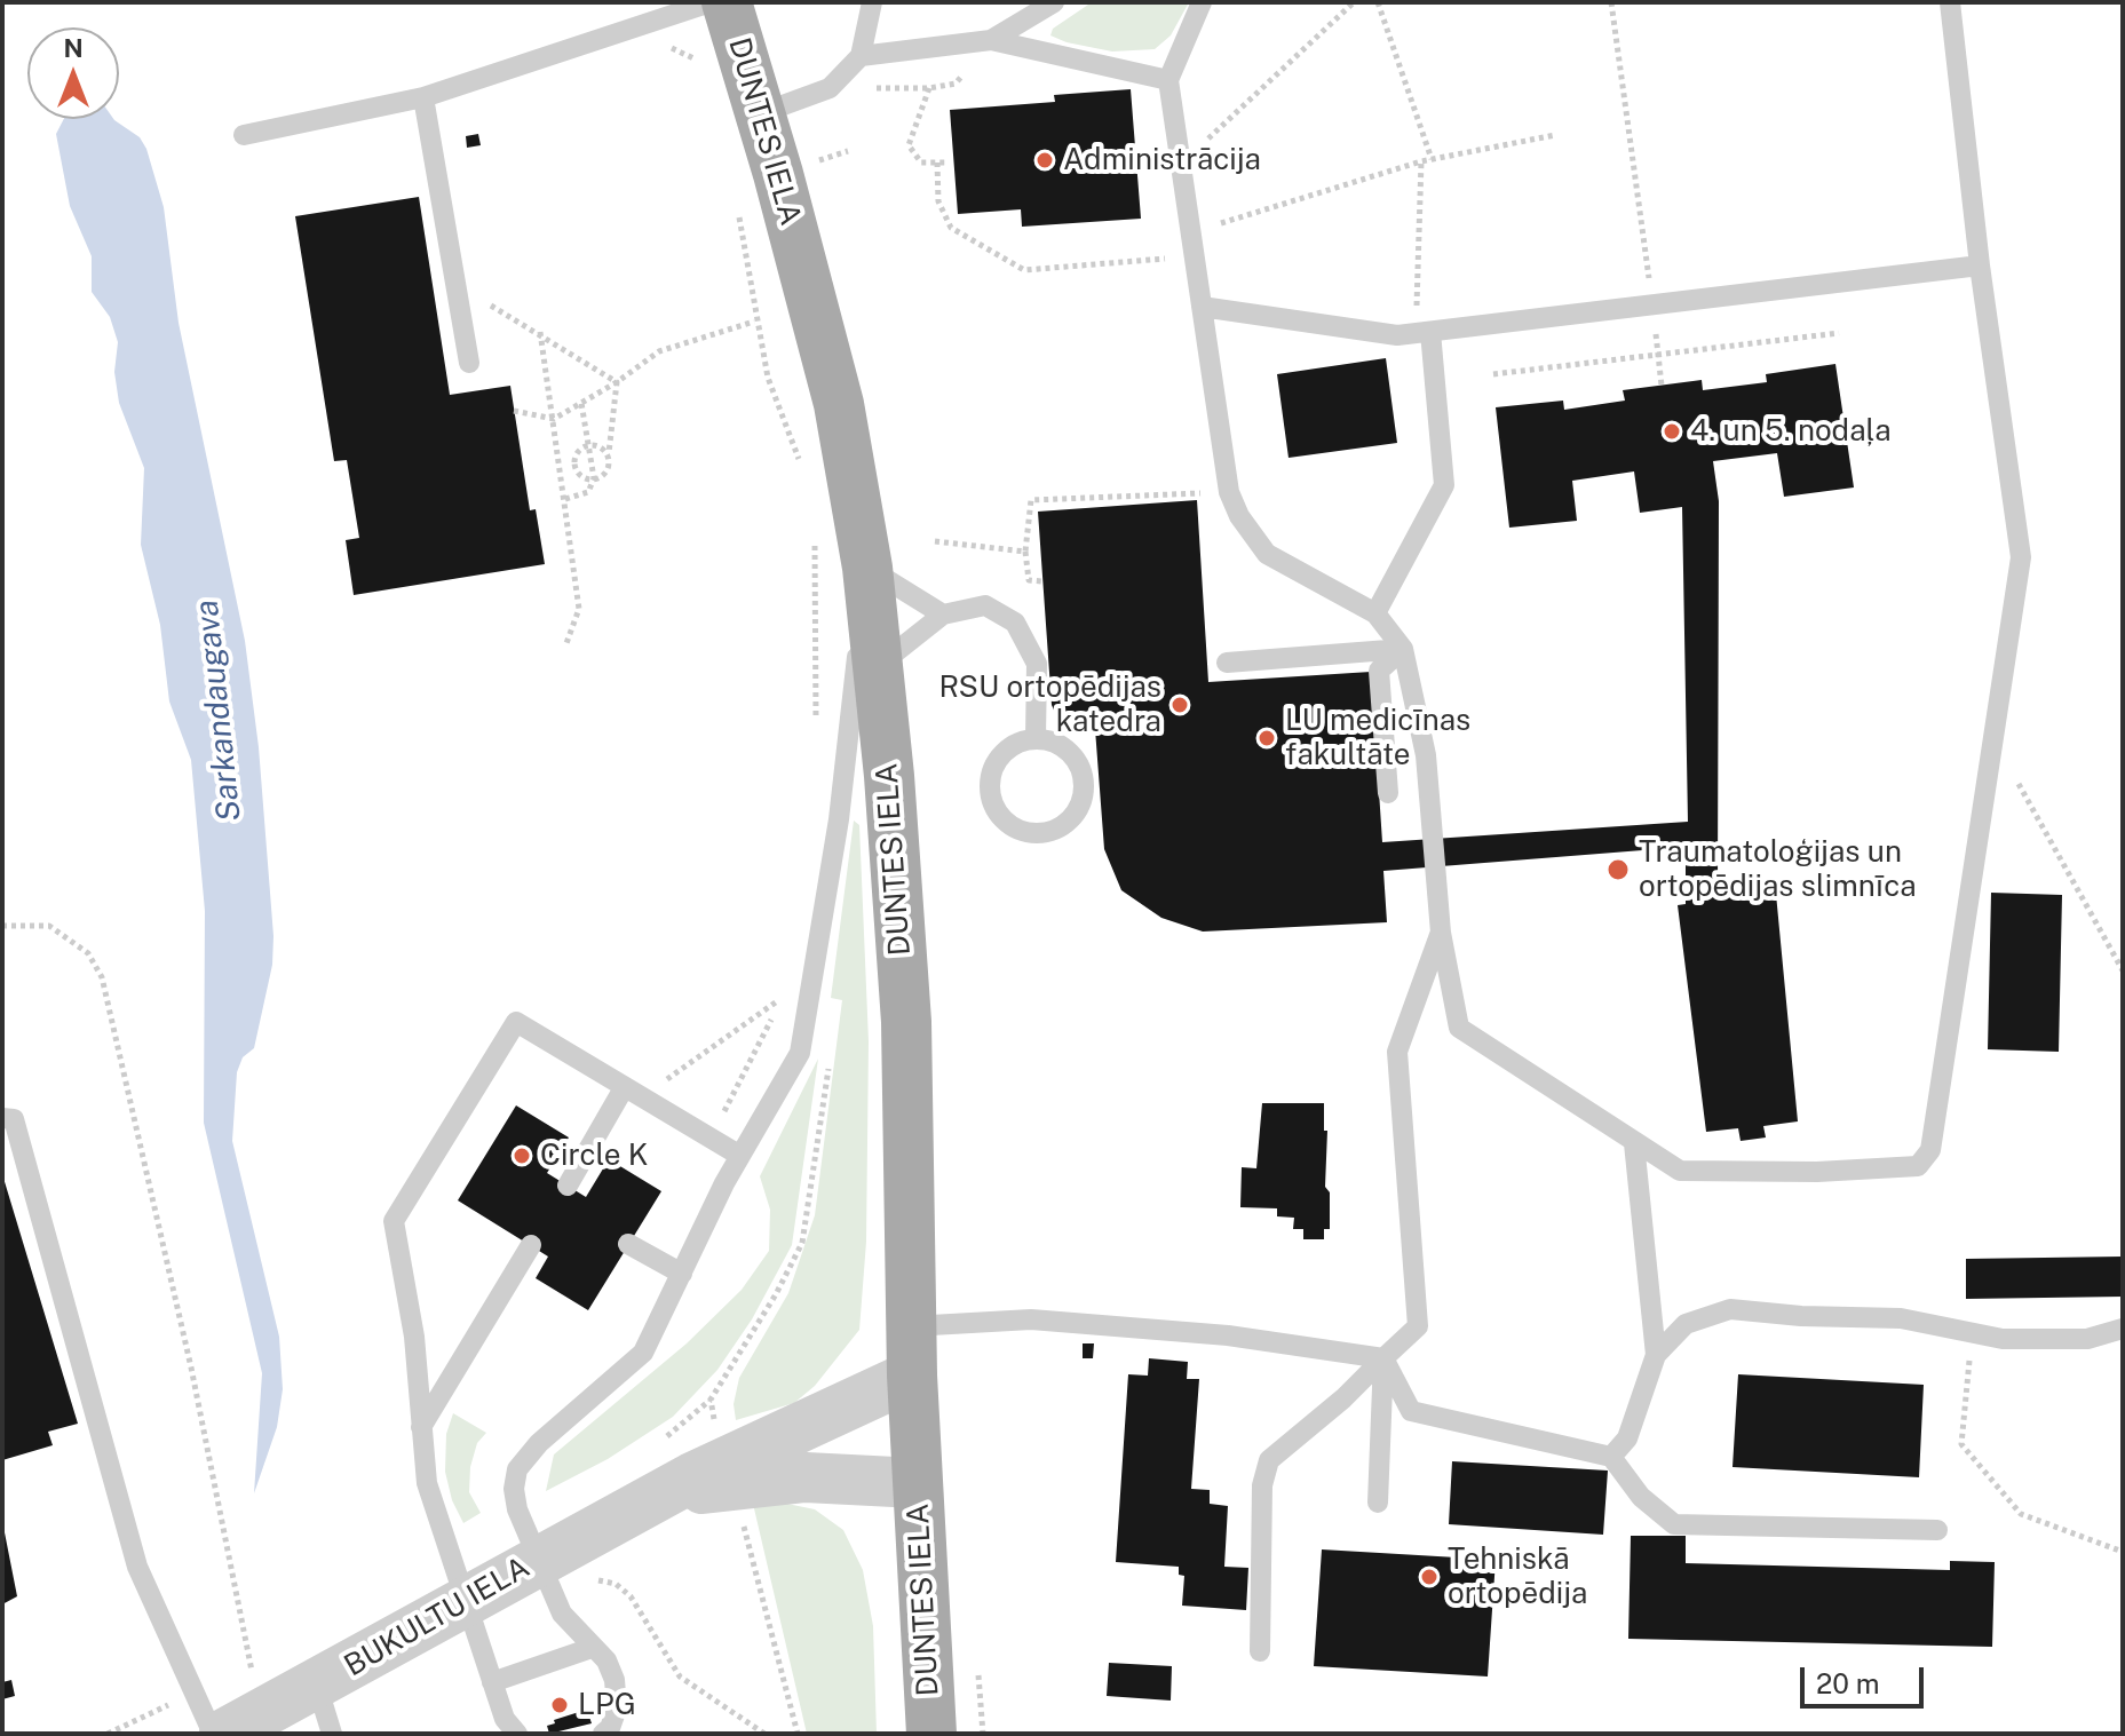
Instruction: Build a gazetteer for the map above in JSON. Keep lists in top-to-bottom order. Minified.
{"streets":{"main road":["DUNTES IELA"],"street":["BUKULTU IELA"]},"crossings":[["DUNTES IELA","BUKULTU IELA"]],"water":["Sarkandaugava"],"places":["Administrācija","4. un 5. nodaļa","RSU ortopēdijas katedra","LU medicīnas fakultāte","Traumatoloģijas un ortopēdijas slimnīca","Circle K","Tehniskā ortopēdija","LPG"],"scale_bar":"20 m","north":"top"}
